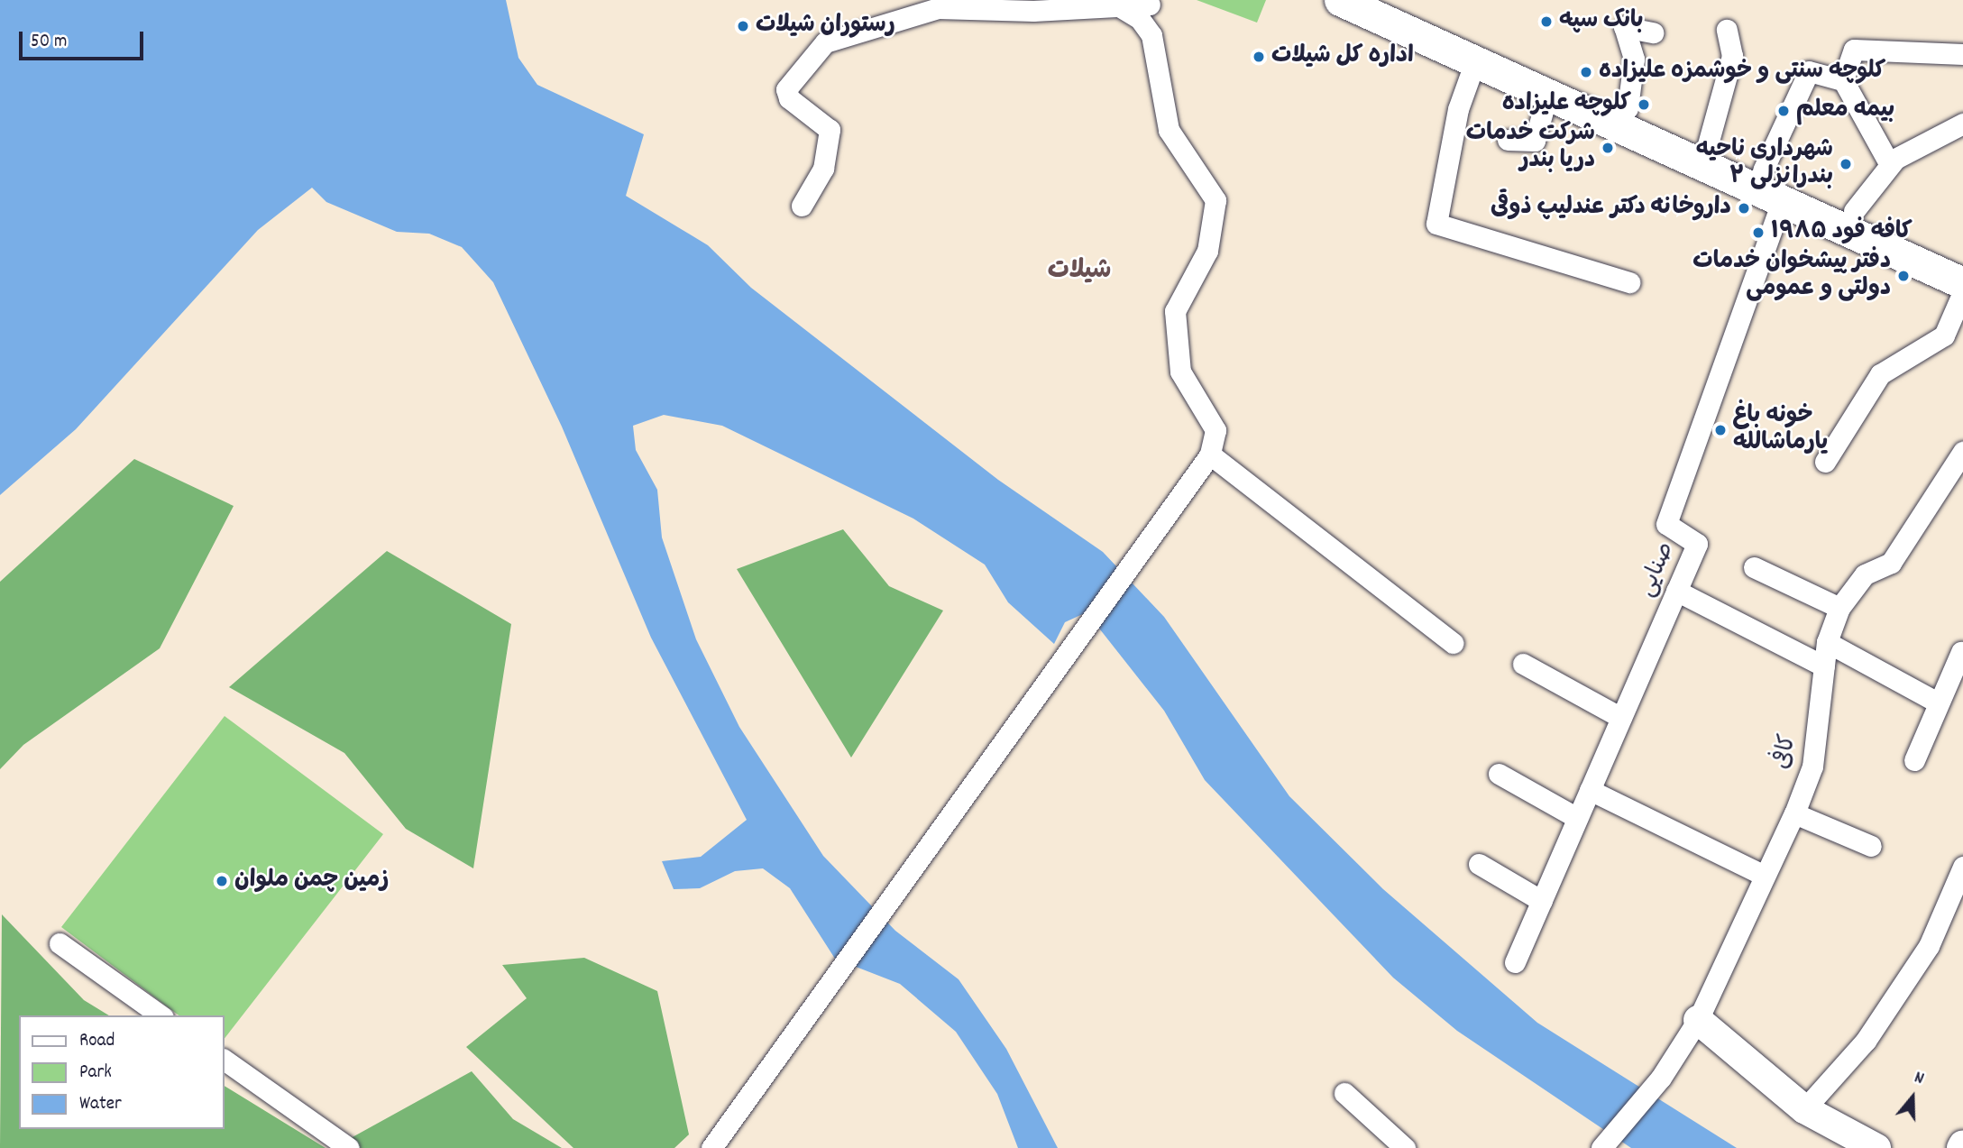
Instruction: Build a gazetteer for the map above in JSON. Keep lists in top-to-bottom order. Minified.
{"streets":{"street":["صنایی","کافی"]},"districts":["شیلات"],"places":["بانک سپه","رستوران شیلات","اداره کل شیلات","کلوچه سنتی و خوشمزه علیزاده","کلوچه علیزاده","بیمه معلم","شرکت خدمات دریا بندر","شهرداری ناحیه ۲ بندرانزلی","داروخانه دکتر عندلیپ ذوقی","کافه فود ۱۹۸۵","دفتر پیشخوان خدمات دولتی و عمومی","خونه باغ یارماشالله","زمین چمن ملوان"],"legend":["Road","Park","Water"],"scale_bar":"50 m","north":"top"}
